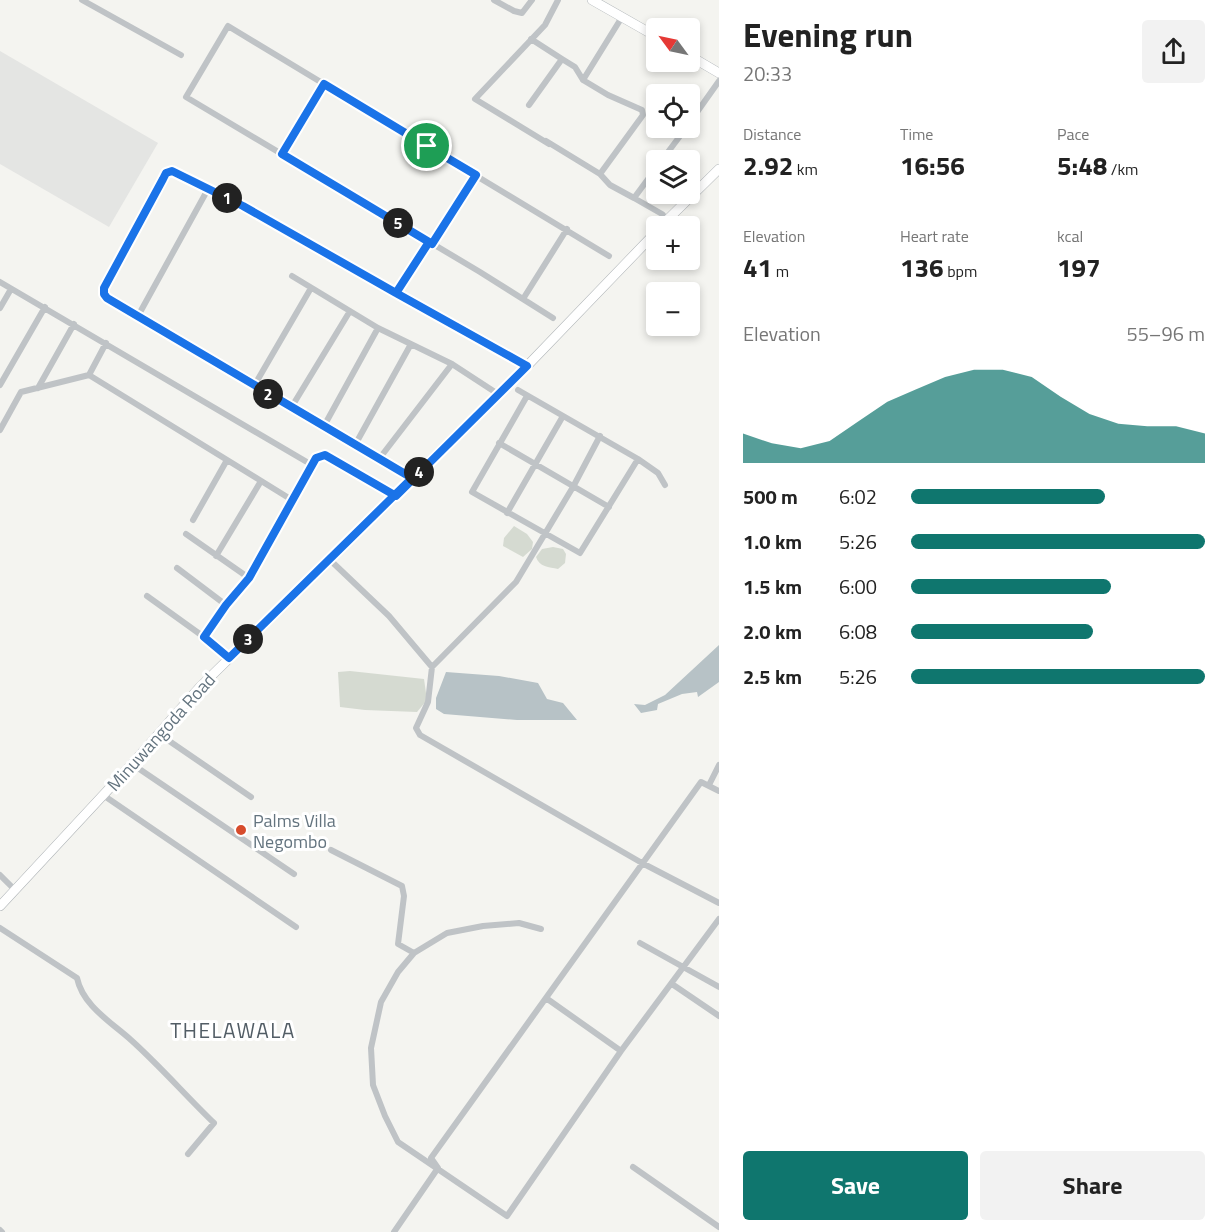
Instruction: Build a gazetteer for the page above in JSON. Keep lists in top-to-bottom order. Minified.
{"streets":{"main road":["Minuwangoda Road"]},"districts":["THELAWALA"],"places":["Palms Villa Negombo"],"north":"top left","page":{"heading":["Evening run","20:33"],"map_buttons":["+","−"],"stats":[["Distance","2.92 km"],["Time","16:56"],["Pace","5:48 /km"],["Elevation","41 m"],["Heart rate","136 bpm"],["kcal","197"]],"pins":["1","5","2","4","3"],"chart":["Elevation","55–96 m"],"list":[{"name":"500 m","note":"6:02"},{"name":"1.0 km","note":"5:26"},{"name":"1.5 km","note":"6:00"},{"name":"2.0 km","note":"6:08"},{"name":"2.5 km","note":"5:26"}],"buttons":["Save","Share"]}}
